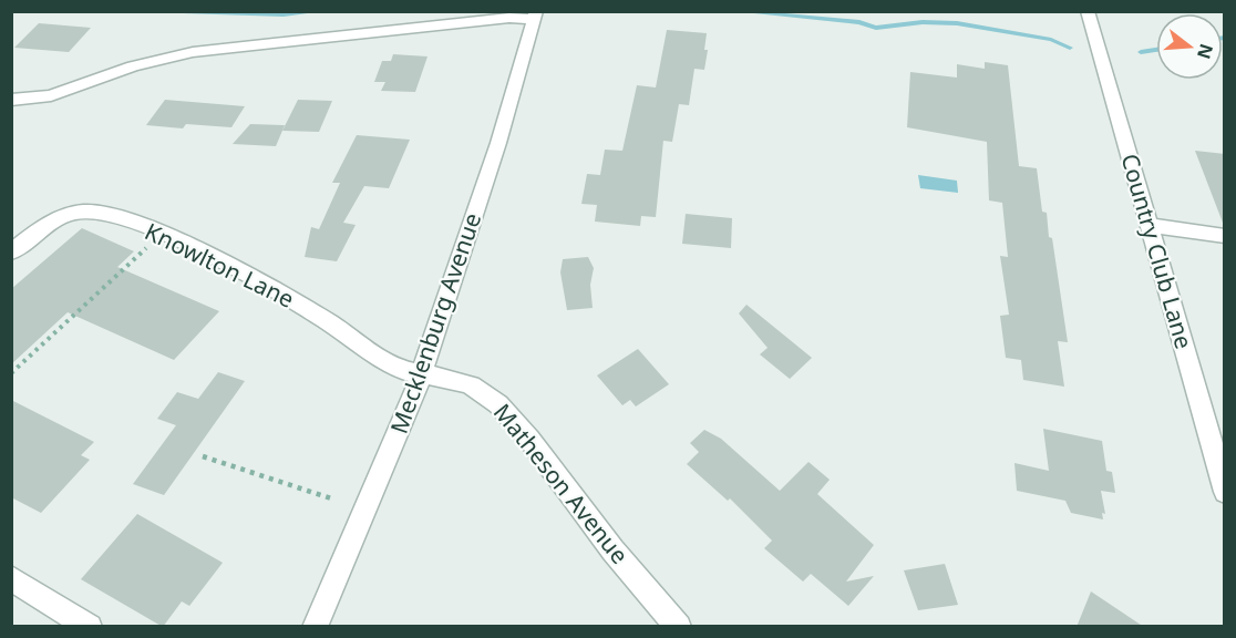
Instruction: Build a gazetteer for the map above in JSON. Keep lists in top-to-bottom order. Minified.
{"streets":{"street":["Country Club Lane","Knowlton Lane","Mecklenburg Avenue","Matheson Avenue"]},"crossings":[["Knowlton Lane","Mecklenburg Avenue"],["Knowlton Lane","Matheson Avenue"],["Mecklenburg Avenue","Matheson Avenue"]],"north":"right"}
